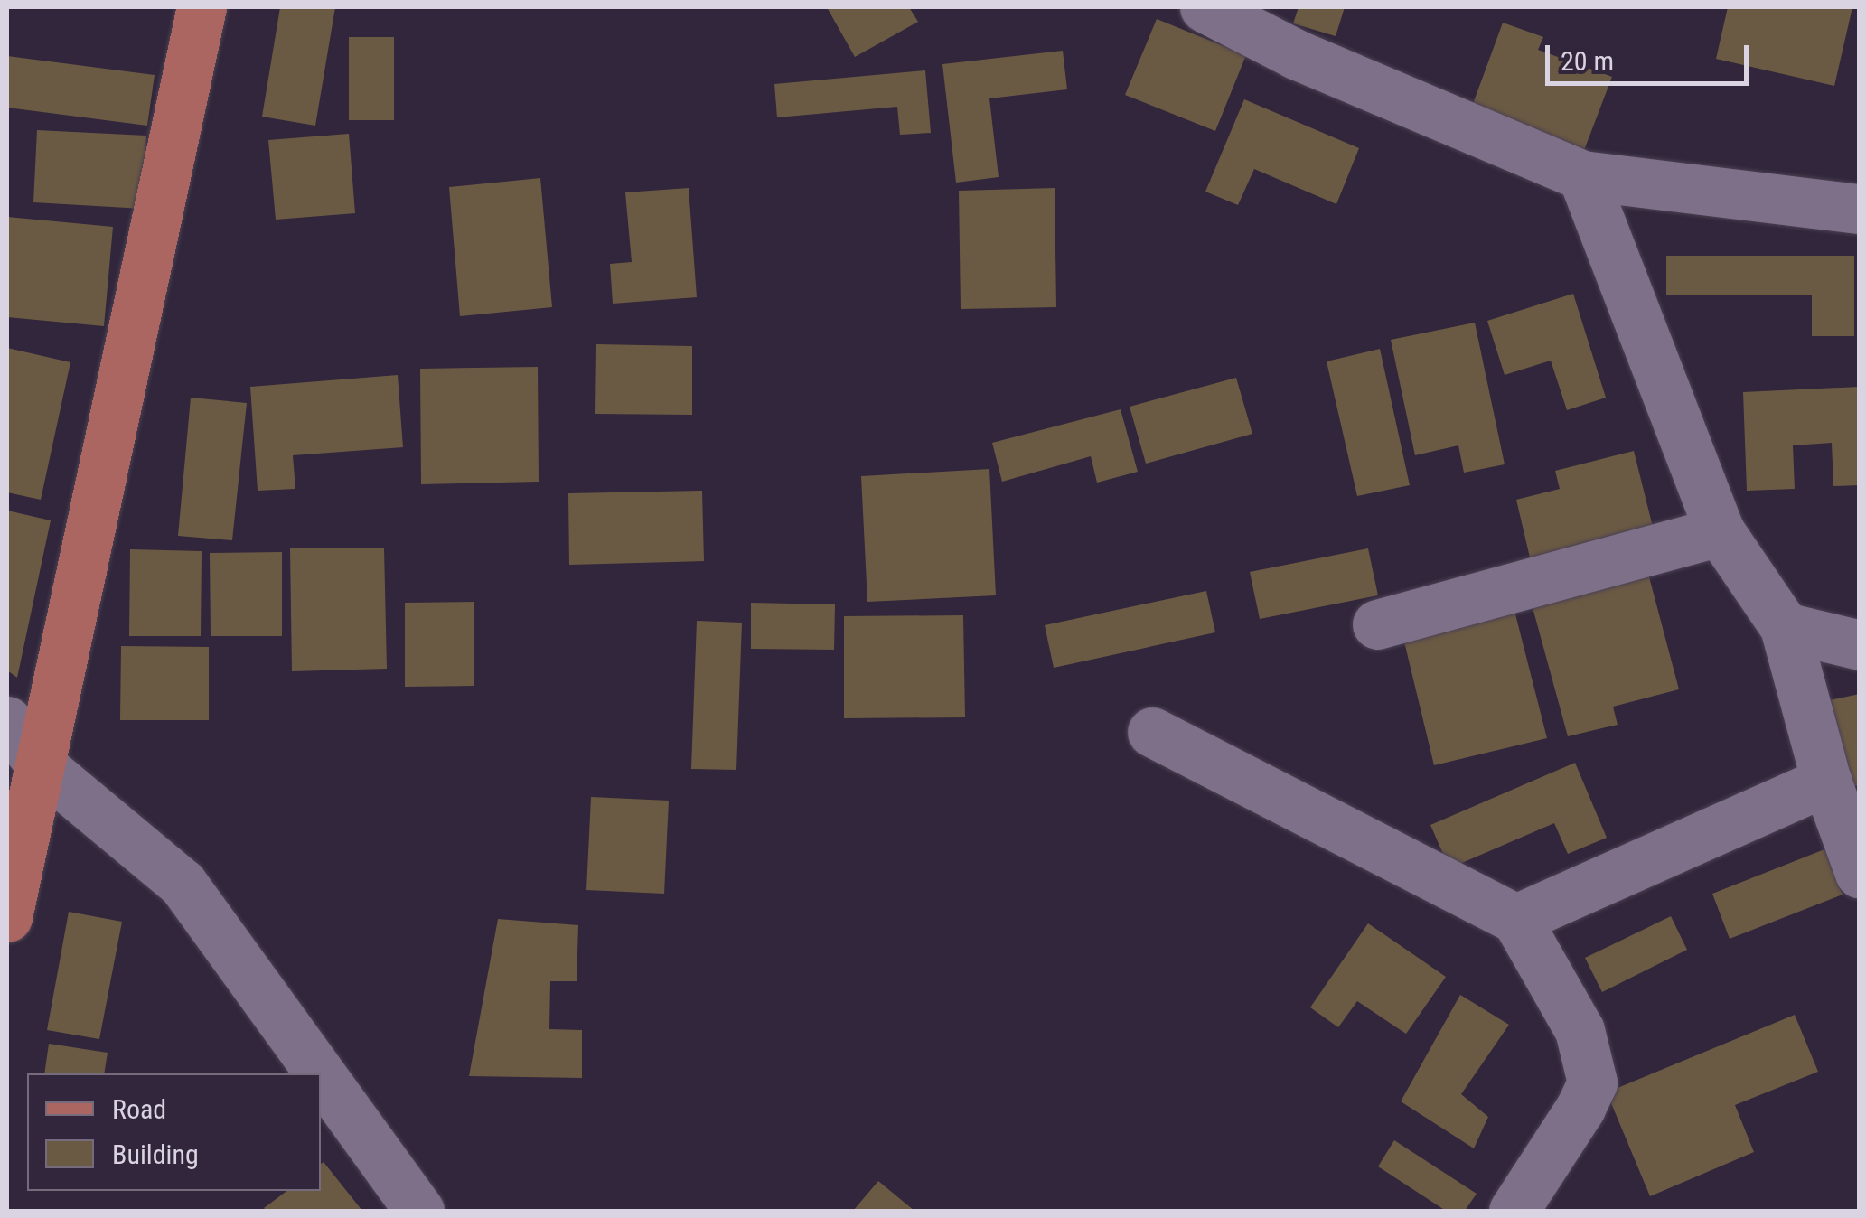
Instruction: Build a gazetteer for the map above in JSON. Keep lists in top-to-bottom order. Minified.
{"legend":["Road","Building"],"scale_bar":"20 m"}
